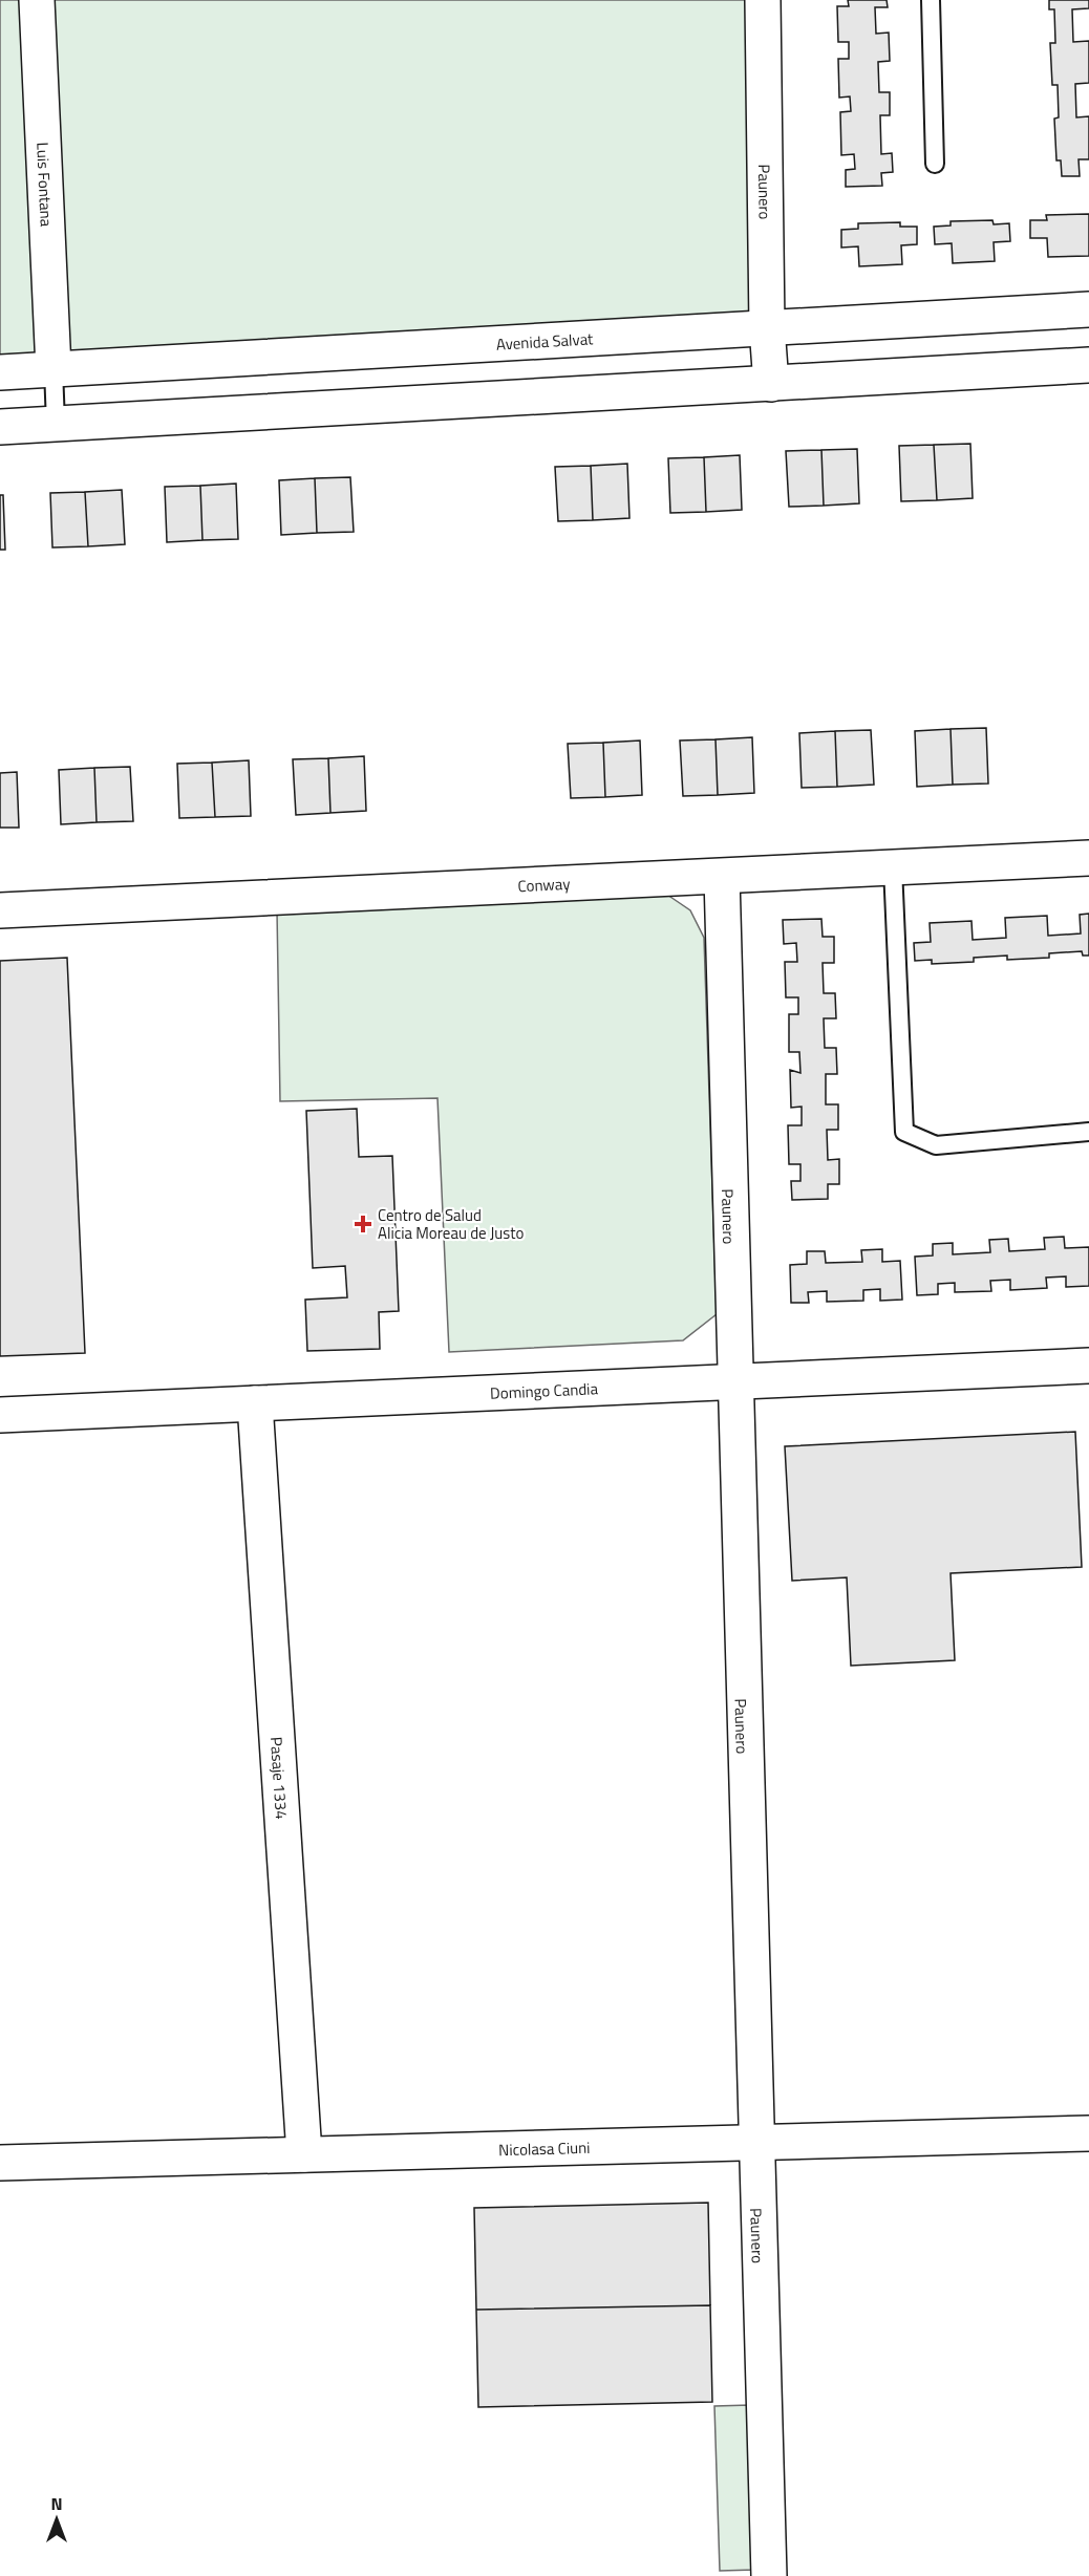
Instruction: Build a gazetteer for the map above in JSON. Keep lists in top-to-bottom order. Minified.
{"streets":{"street":["Luis Fontana","Paunero","Avenida Salvat","Conway","Domingo Candia","Pasaje 1334","Nicolasa Ciuni"]},"crossings":[["Luis Fontana","Avenida Salvat"],["Paunero","Avenida Salvat"],["Paunero","Conway"],["Paunero","Domingo Candia"],["Paunero","Nicolasa Ciuni"],["Domingo Candia","Pasaje 1334"],["Pasaje 1334","Nicolasa Ciuni"]],"places":{"health":["Centro de Salud Alicia Moreau de Justo"]},"north":"top"}
